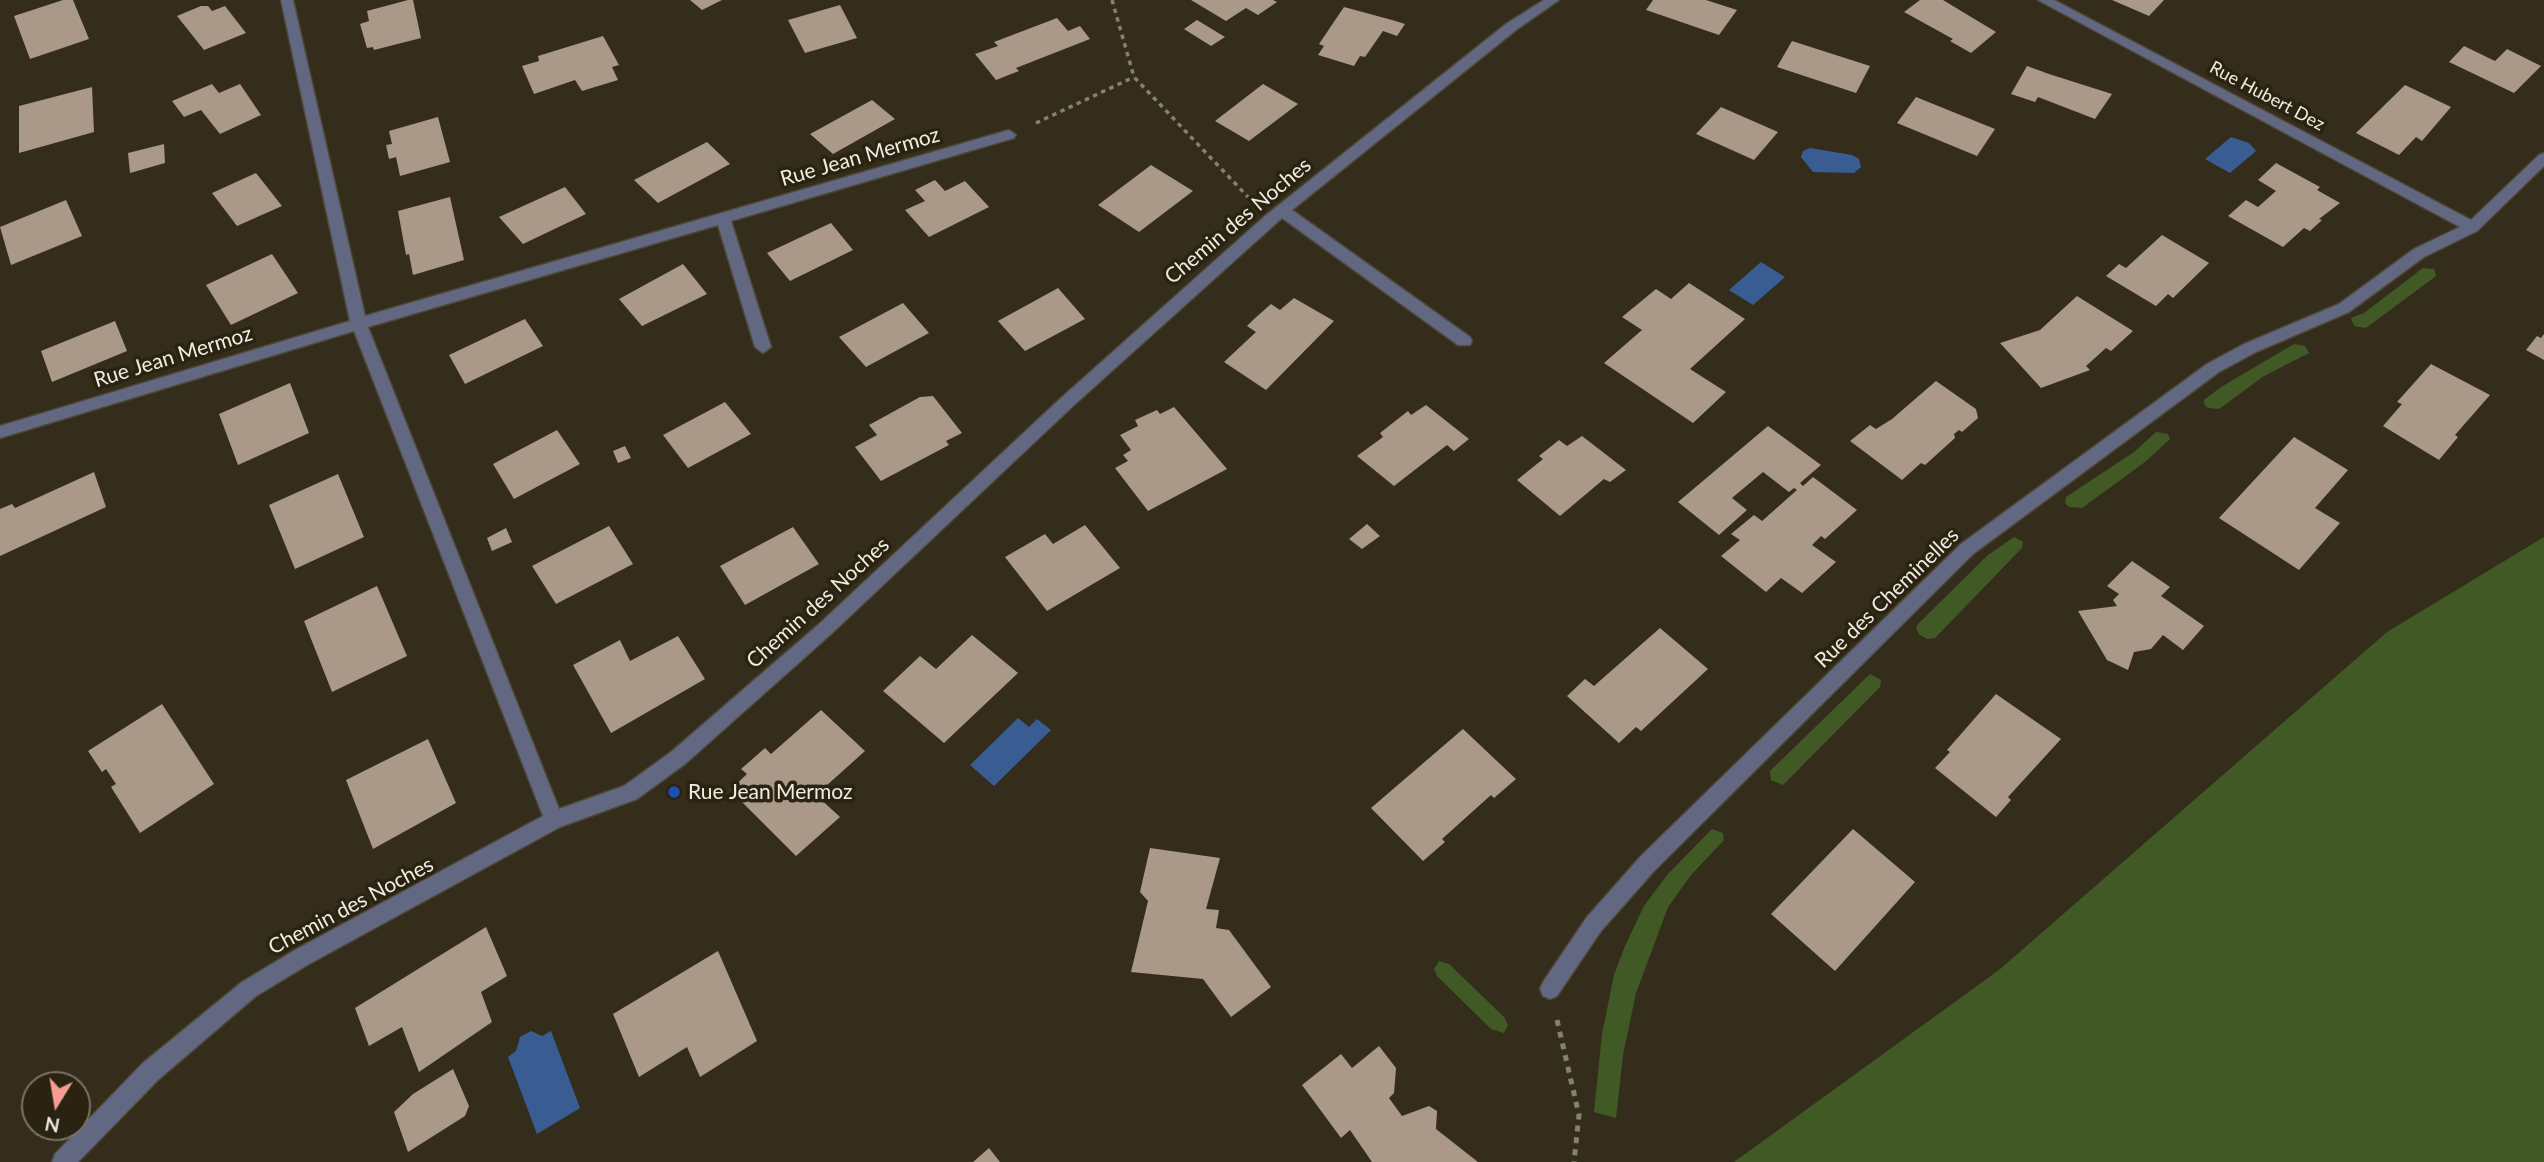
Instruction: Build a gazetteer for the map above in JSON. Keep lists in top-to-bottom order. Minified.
{"streets":{"street":["Rue Hubert Dez","Rue Jean Mermoz","Chemin des Noches","Rue des Cheminelles"]},"crossings":[["Rue Hubert Dez","Rue des Cheminelles"]],"places":["Rue Jean Mermoz"],"north":"bottom"}
